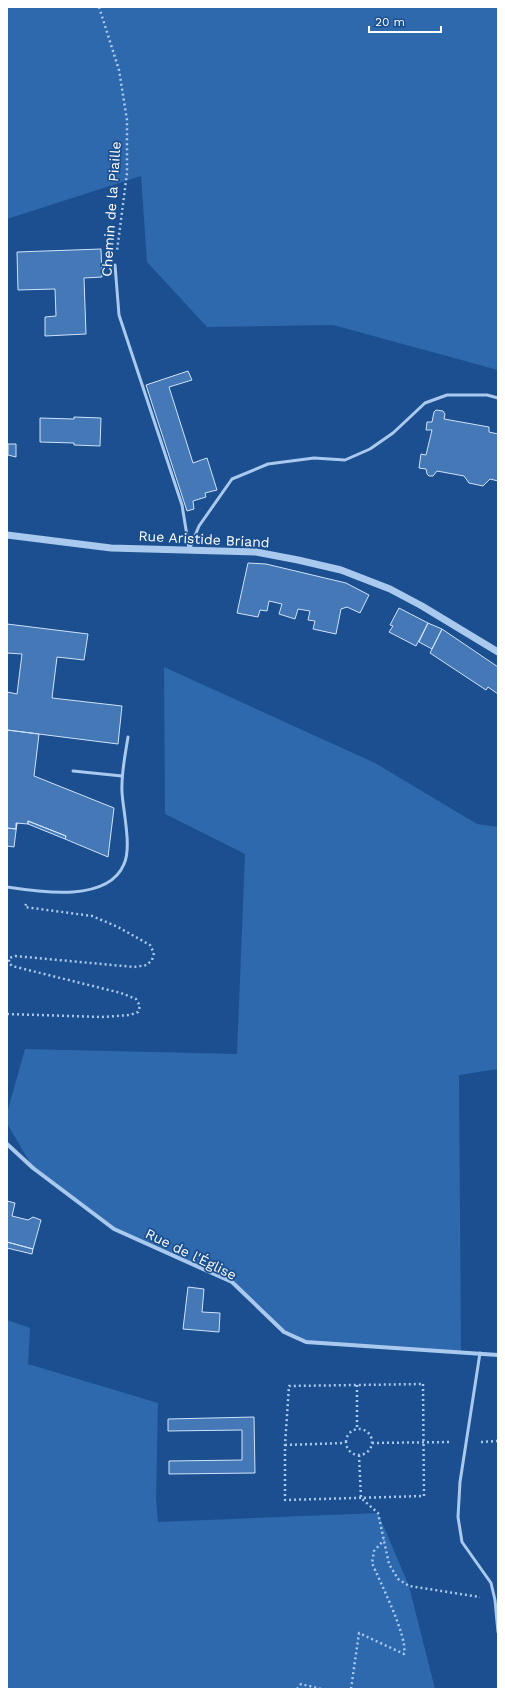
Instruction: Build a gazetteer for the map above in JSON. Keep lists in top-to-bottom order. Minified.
{"streets":{"street":["Rue Aristide Briand","Rue de l'Église"],"lane":["Chemin de la Piaille"]},"crossings":[["Chemin de la Piaille","Rue Aristide Briand"]],"scale_bar":"20 m"}
